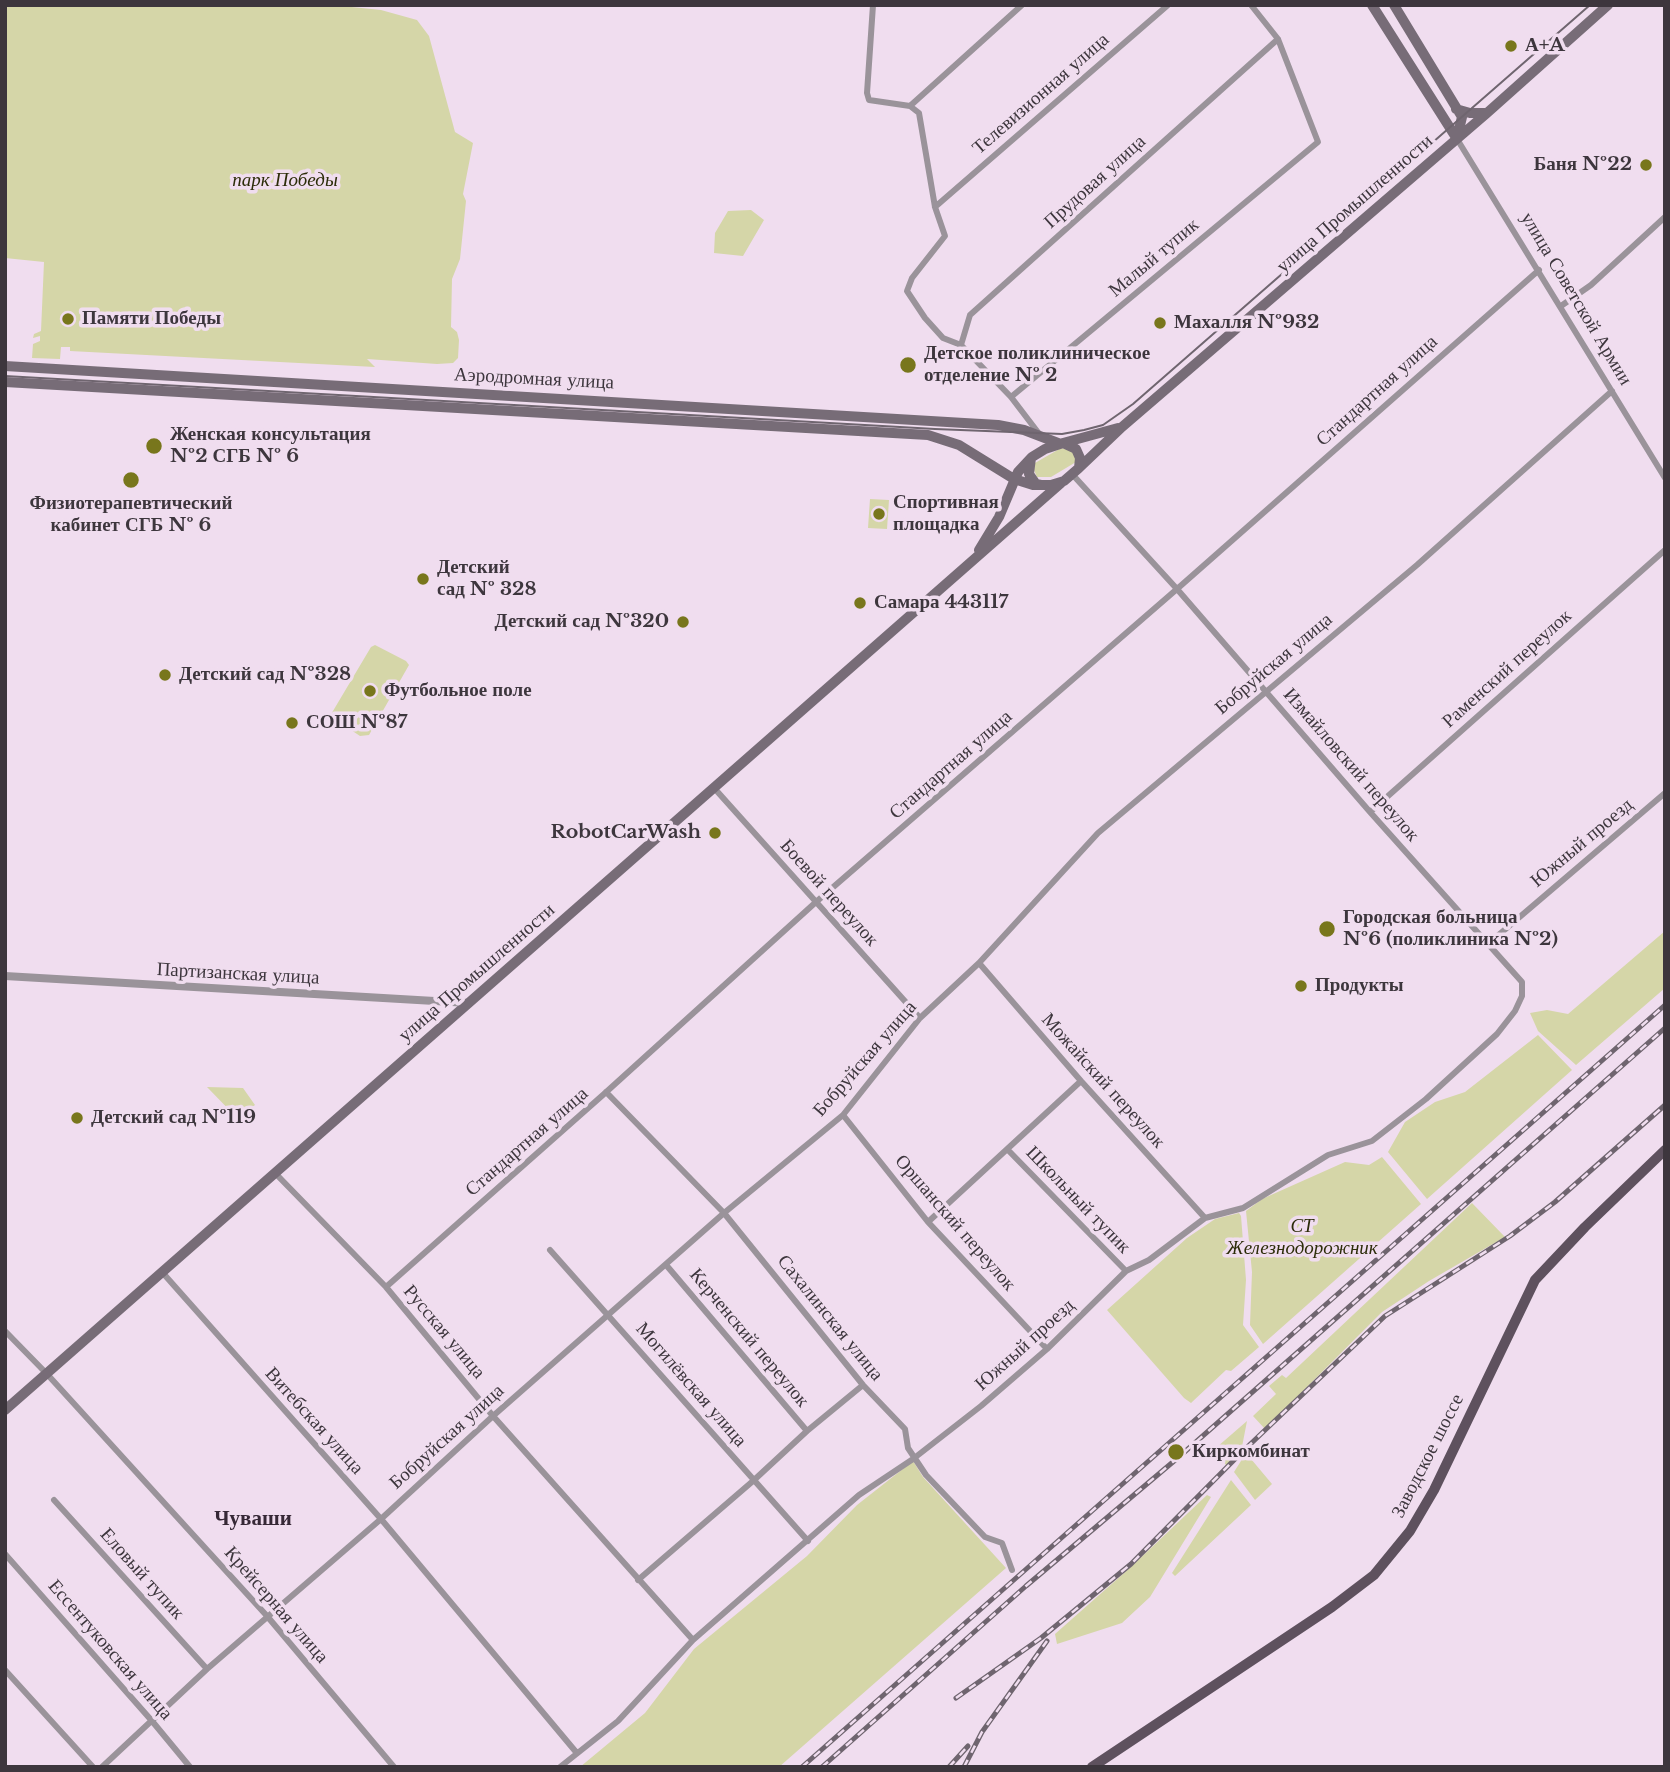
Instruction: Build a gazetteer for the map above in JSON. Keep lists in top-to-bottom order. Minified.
{"streets":{"main road":["улица Промышленности","улица Советской Армии","Аэродромная улица","Заводское шоссе"],"street":["Телевизионная улица","Прудовая улица","Малый тупик","Стандартная улица","Бобруйская улица","Раменский переулок","Измайловский переулок","Южный проезд","Боевой переулок","Партизанская улица","Можайский переулок","Школьный тупик","Оршанский переулок","Сахалинская улица","Русская улица","Керченский переулок","Могилёвская улица","Витебская улица","Еловый тупик","Крейсерная улица","Ессентуковская улица"]},"crossings":[["Прудовая улица","Малый тупик"],["улица Промышленности","улица Советской Армии"],["улица Промышленности","Аэродромная улица"],["улица Промышленности","Измайловский переулок"],["улица Промышленности","Боевой переулок"],["улица Промышленности","Партизанская улица"],["улица Промышленности","Русская улица"],["улица Промышленности","Витебская улица"],["улица Промышленности","Крейсерная улица"],["улица Советской Армии","Стандартная улица"],["улица Советской Армии","Бобруйская улица"],["Аэродромная улица","Измайловский переулок"],["Стандартная улица","Измайловский переулок"],["Стандартная улица","Боевой переулок"],["Стандартная улица","Сахалинская улица"],["Стандартная улица","Русская улица"],["Бобруйская улица","Измайловский переулок"],["Бобруйская улица","Боевой переулок"],["Бобруйская улица","Можайский переулок"],["Бобруйская улица","Оршанский переулок"],["Бобруйская улица","Сахалинская улица"],["Бобруйская улица","Русская улица"],["Бобруйская улица","Керченский переулок"],["Бобруйская улица","Могилёвская улица"],["Бобруйская улица","Витебская улица"],["Бобруйская улица","Еловый тупик"],["Бобруйская улица","Крейсерная улица"],["Бобруйская улица","Ессентуковская улица"],["Раменский переулок","Измайловский переулок"],["Измайловский переулок","Южный проезд"],["Южный проезд","Можайский переулок"],["Южный проезд","Школьный тупик"],["Южный проезд","Оршанский переулок"],["Южный проезд","Сахалинская улица"],["Южный проезд","Русская улица"],["Южный проезд","Могилёвская улица"],["Южный проезд","Витебская улица"]],"districts":["Чуваши"],"parks":["парк Победы","СТ Железнодорожник"],"places":["А+A","Баня №22","Памяти Победы","Махалля №932","Детское поликлиническое отделение № 2","Женская консультация №2 СГБ № 6","Физиотерапевтический кабинет СГБ № 6","Спортивная площадка","Детский сад № 328","Самара 443117","Детский сад №320","Детский сад №328","Футбольное поле","СОШ №87","RobotCarWash","Городская больница №6 (поликлиника №2)","Продукты","Детский сад №119","Киркомбинат"]}
